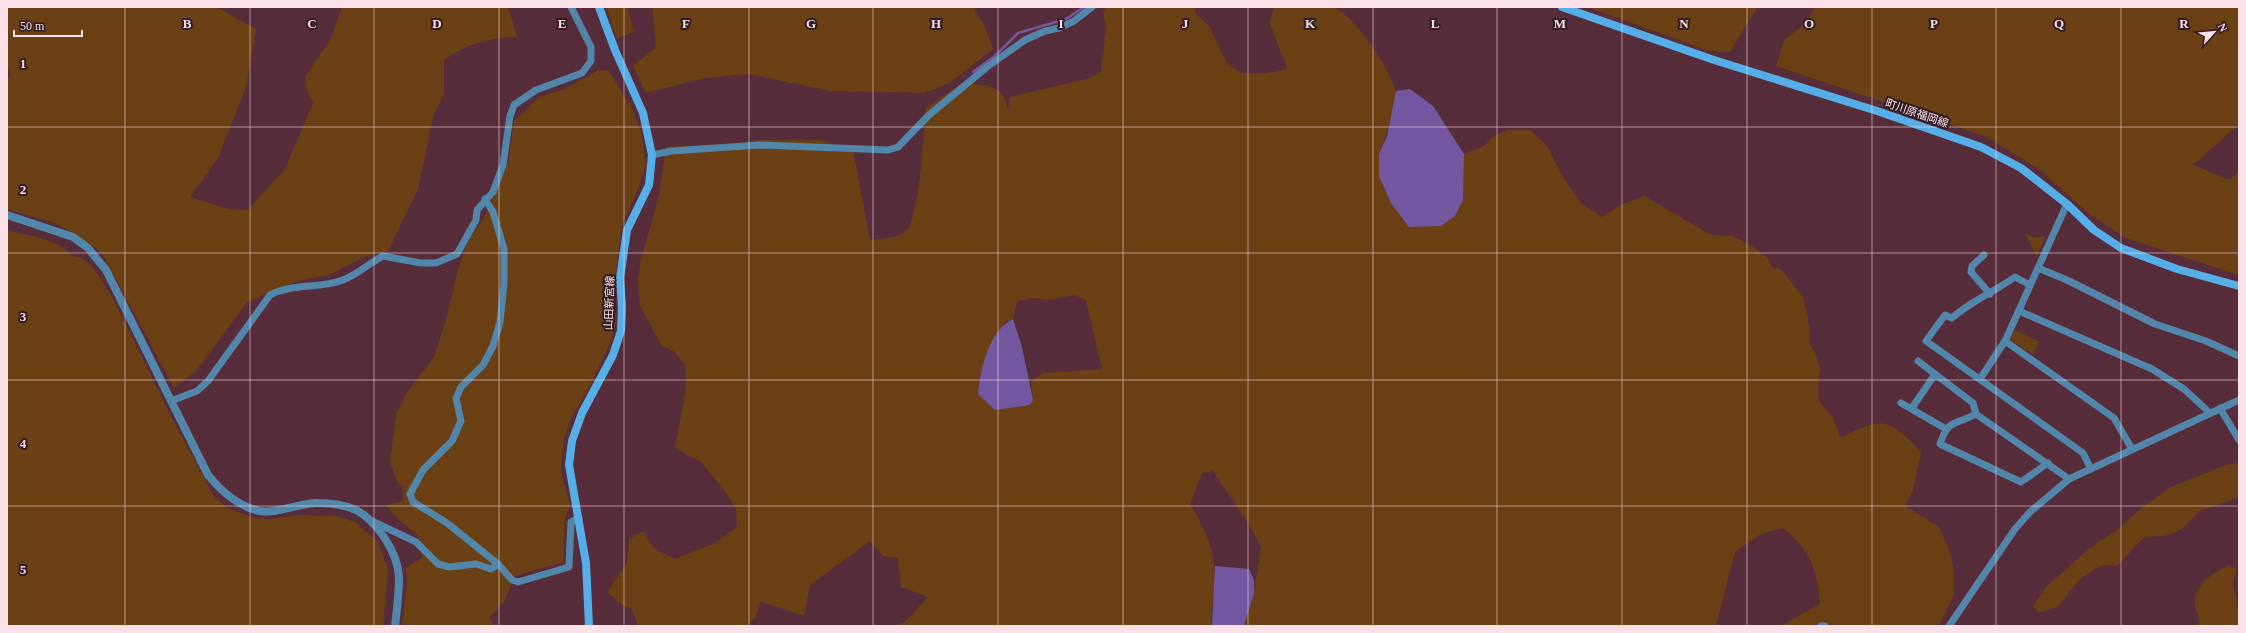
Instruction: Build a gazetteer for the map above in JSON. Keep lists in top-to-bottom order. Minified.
{"streets":{"main road":["町川原福岡線","山田新宮線"]},"scale_bar":"50 m","north":"top right","grid":{"columns":["B","C","D","E","F","G","H","I","J","K","L","M","N","O","P","Q","R"],"rows":["1","2","3","4","5"]}}
